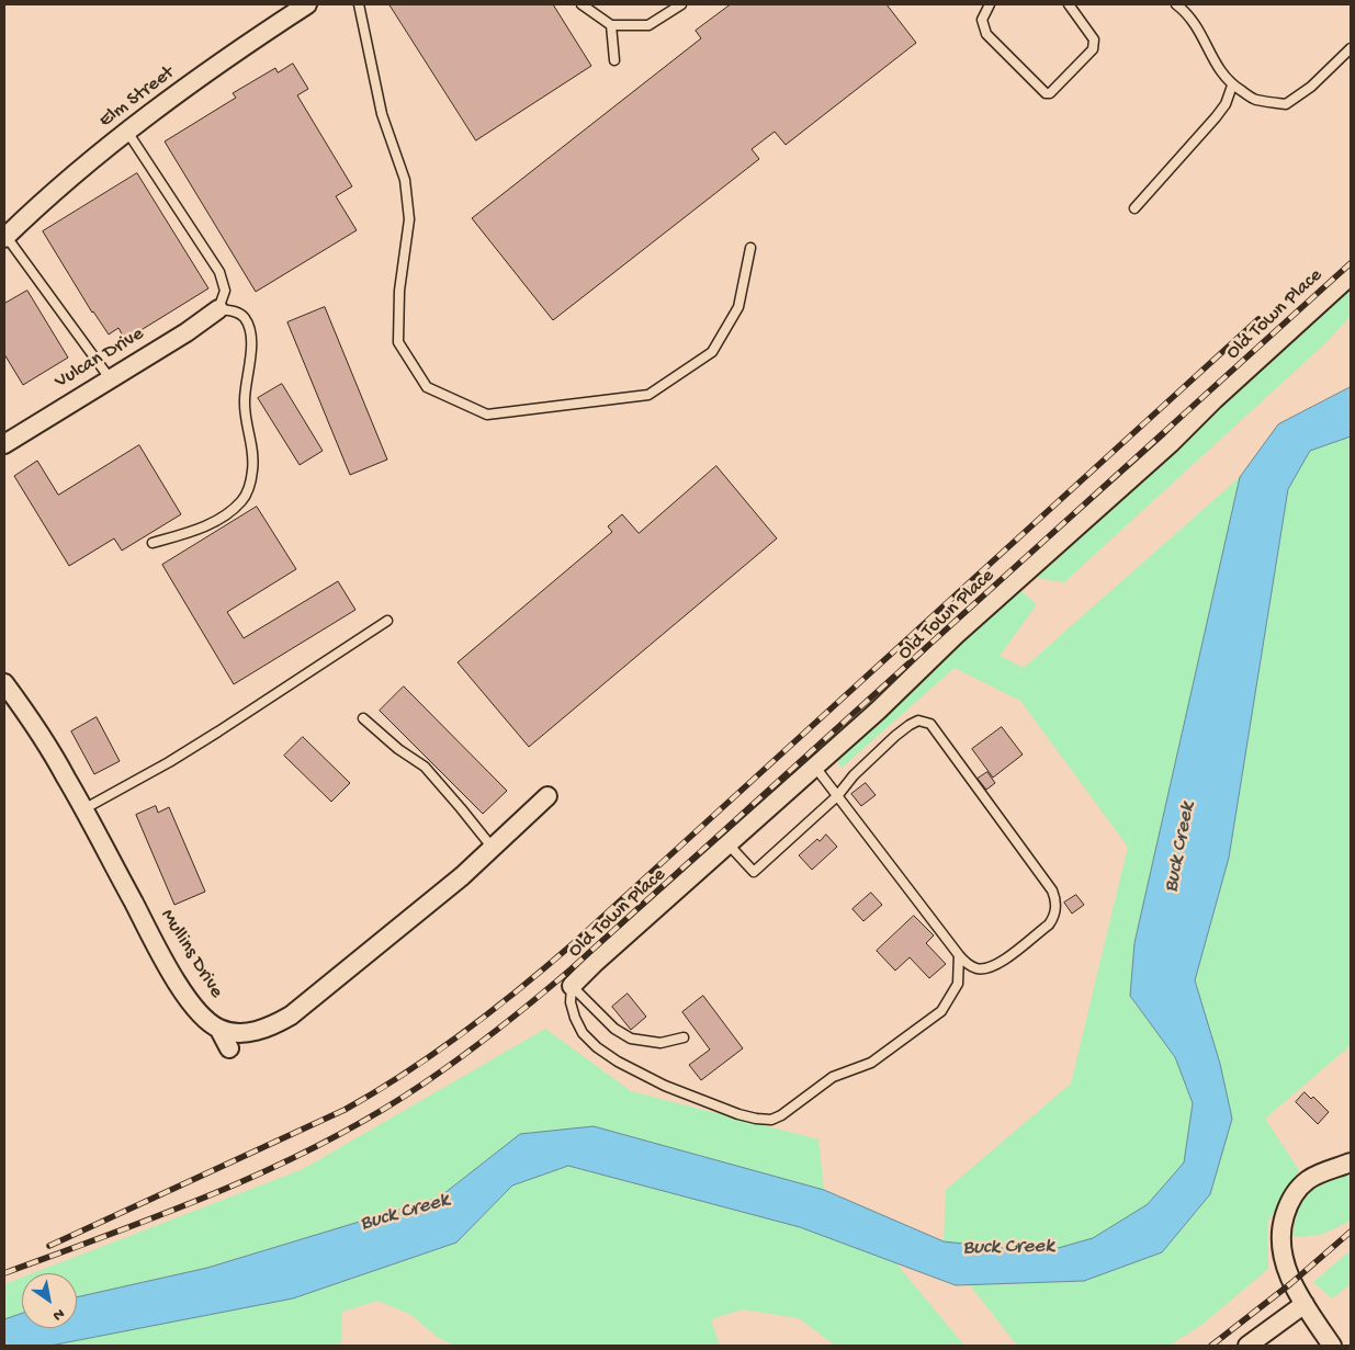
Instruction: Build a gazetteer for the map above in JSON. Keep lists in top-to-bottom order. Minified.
{"streets":{"street":["Elm Street","Old Town Place","Vulcan Drive","Mullins Drive"]},"water":["Buck Creek"],"north":"bottom right"}
